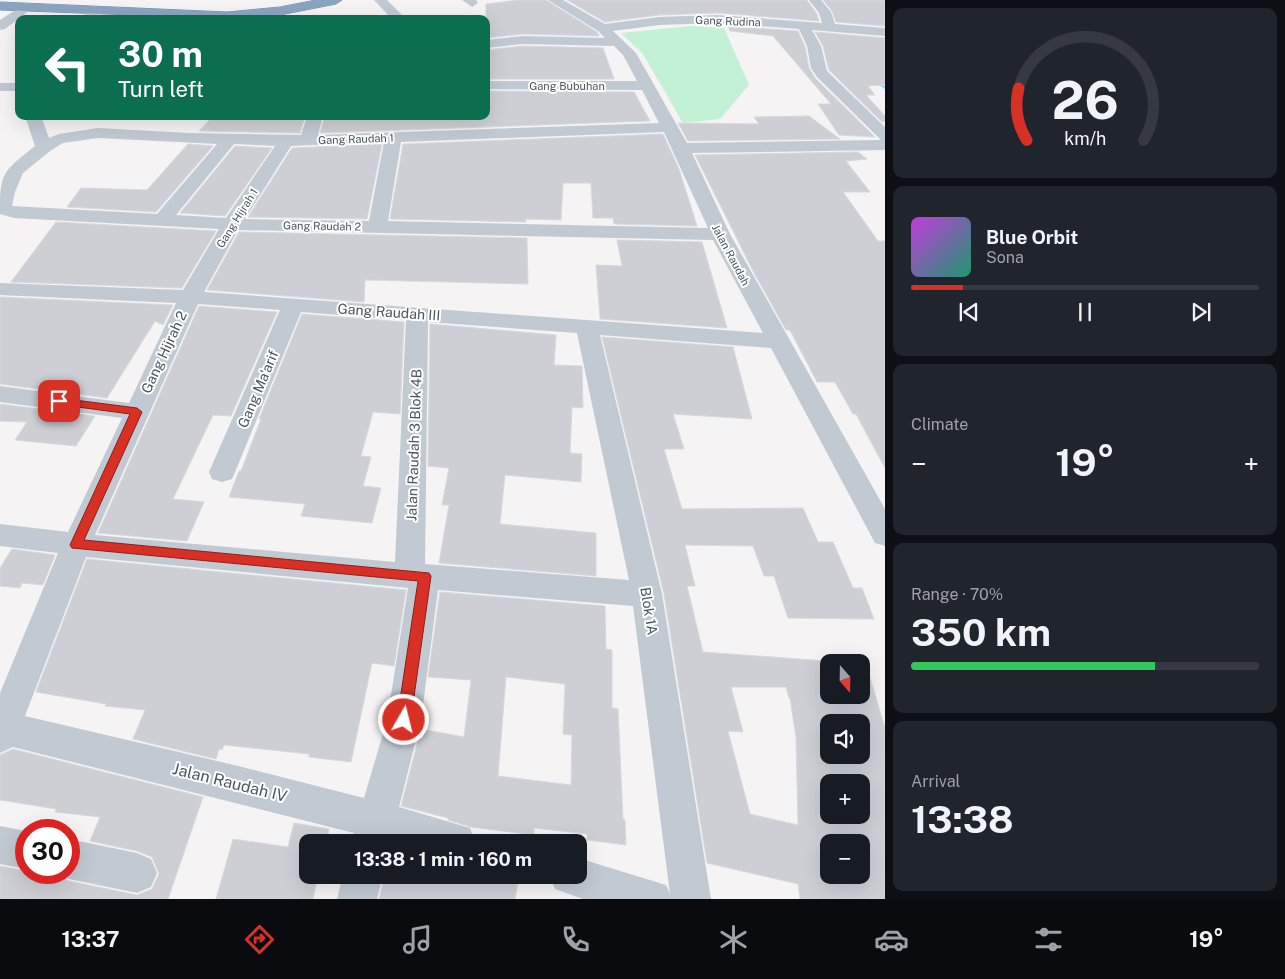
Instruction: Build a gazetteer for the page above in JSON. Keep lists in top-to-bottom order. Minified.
{"streets":{"street":["Gang Rudina","Gang Bubuhan","Gang Raudah 1","Gang Hijrah 1","Gang Raudah 2","Jalan Raudah","Gang Raudah III","Gang Hijrah 2","Gang Ma'arif","Jalan Raudah 3 Blok 4B","Blok 1A","Jalan Raudah IV"]},"crossings":[["Gang Rudina","Jalan Raudah"],["Gang Bubuhan","Jalan Raudah"],["Gang Raudah 1","Gang Hijrah 1"],["Gang Raudah 1","Gang Raudah 2"],["Gang Raudah 1","Jalan Raudah"],["Gang Hijrah 1","Gang Raudah 2"],["Gang Hijrah 1","Gang Raudah III"],["Gang Hijrah 1","Gang Hijrah 2"],["Gang Raudah 2","Jalan Raudah"],["Jalan Raudah","Gang Raudah III"],["Gang Raudah III","Gang Hijrah 2"],["Gang Raudah III","Gang Ma'arif"],["Gang Raudah III","Jalan Raudah 3 Blok 4B"],["Gang Raudah III","Blok 1A"],["Gang Hijrah 2","Jalan Raudah IV"],["Jalan Raudah 3 Blok 4B","Jalan Raudah IV"]],"north":"bottom","page":{"turn":["30 m","Turn left"],"song":["Blue Orbit","Sona"],"tile":["Climate",["Range · 70%","350 km"],["Arrival","13:38"]],"heat":["−","19°","+"],"map_buttons":["+","−"],"limit":"30","trip":"13:38 · 1 min · 160 m","tabs":["13:37","19°"],"gauge":["26","km/h"]}}
